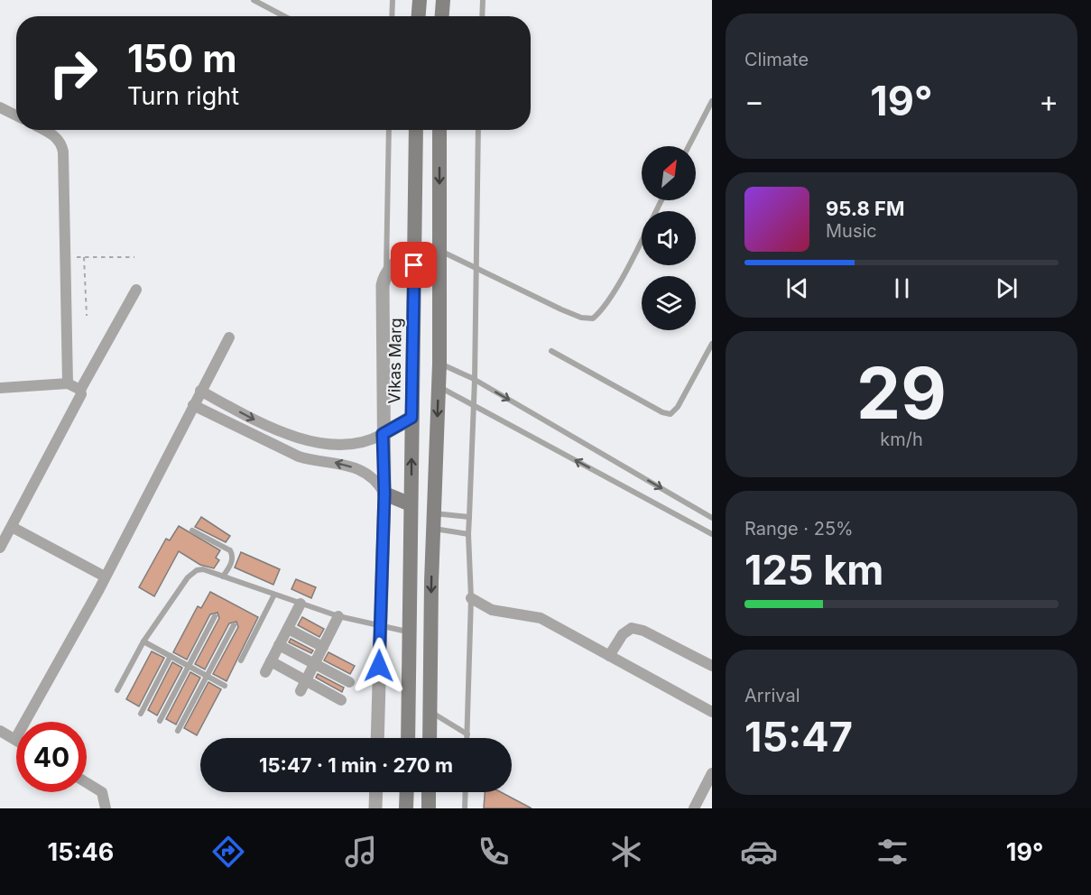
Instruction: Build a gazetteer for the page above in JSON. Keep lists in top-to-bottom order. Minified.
{"streets":{"main road":["Vikas Marg"]},"north":"top right","page":{"tile":["Climate",["29","km/h"],["Range · 25%","125 km"],["Arrival","15:47"]],"turn":["150 m","Turn right"],"heat":["−","19°","+"],"song":["95.8 FM","Music"],"limit":"40","trip":"15:47 · 1 min · 270 m","tabs":["15:46","19°"]}}
